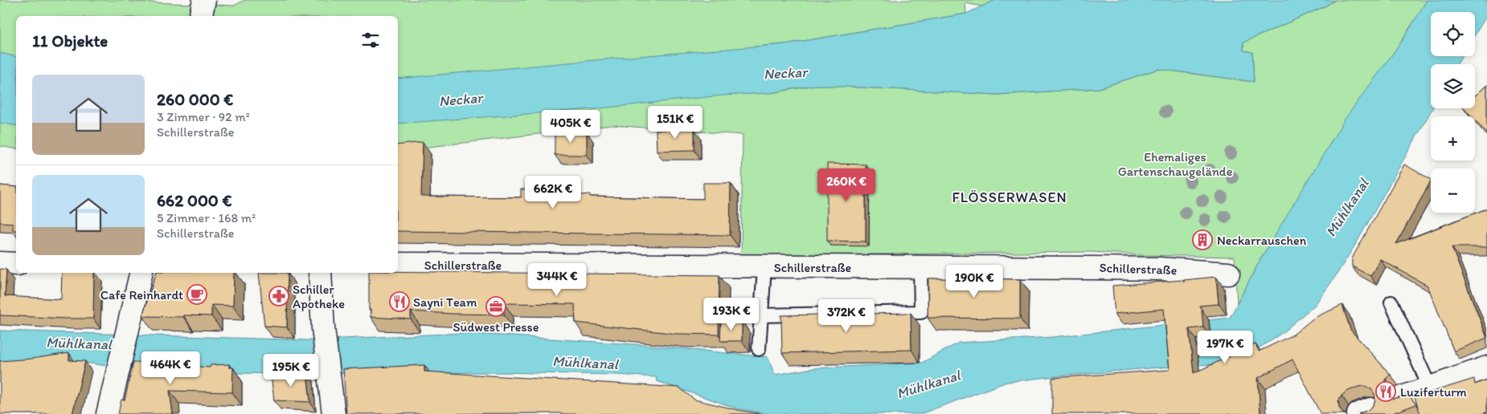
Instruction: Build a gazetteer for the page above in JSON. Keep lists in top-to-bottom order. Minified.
{"streets":{"street":["Schillerstraße"]},"districts":["FLÖSSERWASEN"],"water":["Neckar","Mühlkanal"],"parks":["Ehemaliges Gartenschaugelände"],"places":{"building":["Neckarrauschen"],"cafe":["Cafe Reinhardt"],"pharmacy":["Schiller Apotheke"],"restaurant":["Sayni Team","Luziferturm"],"office":["Südwest Presse"]},"page":{"map_buttons":["+","−"],"heading":"11 Objekte","list":[{"name":"260 000 €","note":"3 Zimmer · 92 m² · Schillerstraße"},{"name":"662 000 €","note":"5 Zimmer · 168 m² · Schillerstraße"}],"price":["151K €","405K €","260K €","662K €","344K €","190K €","193K €","372K €","197K €","464K €","195K €"]}}
